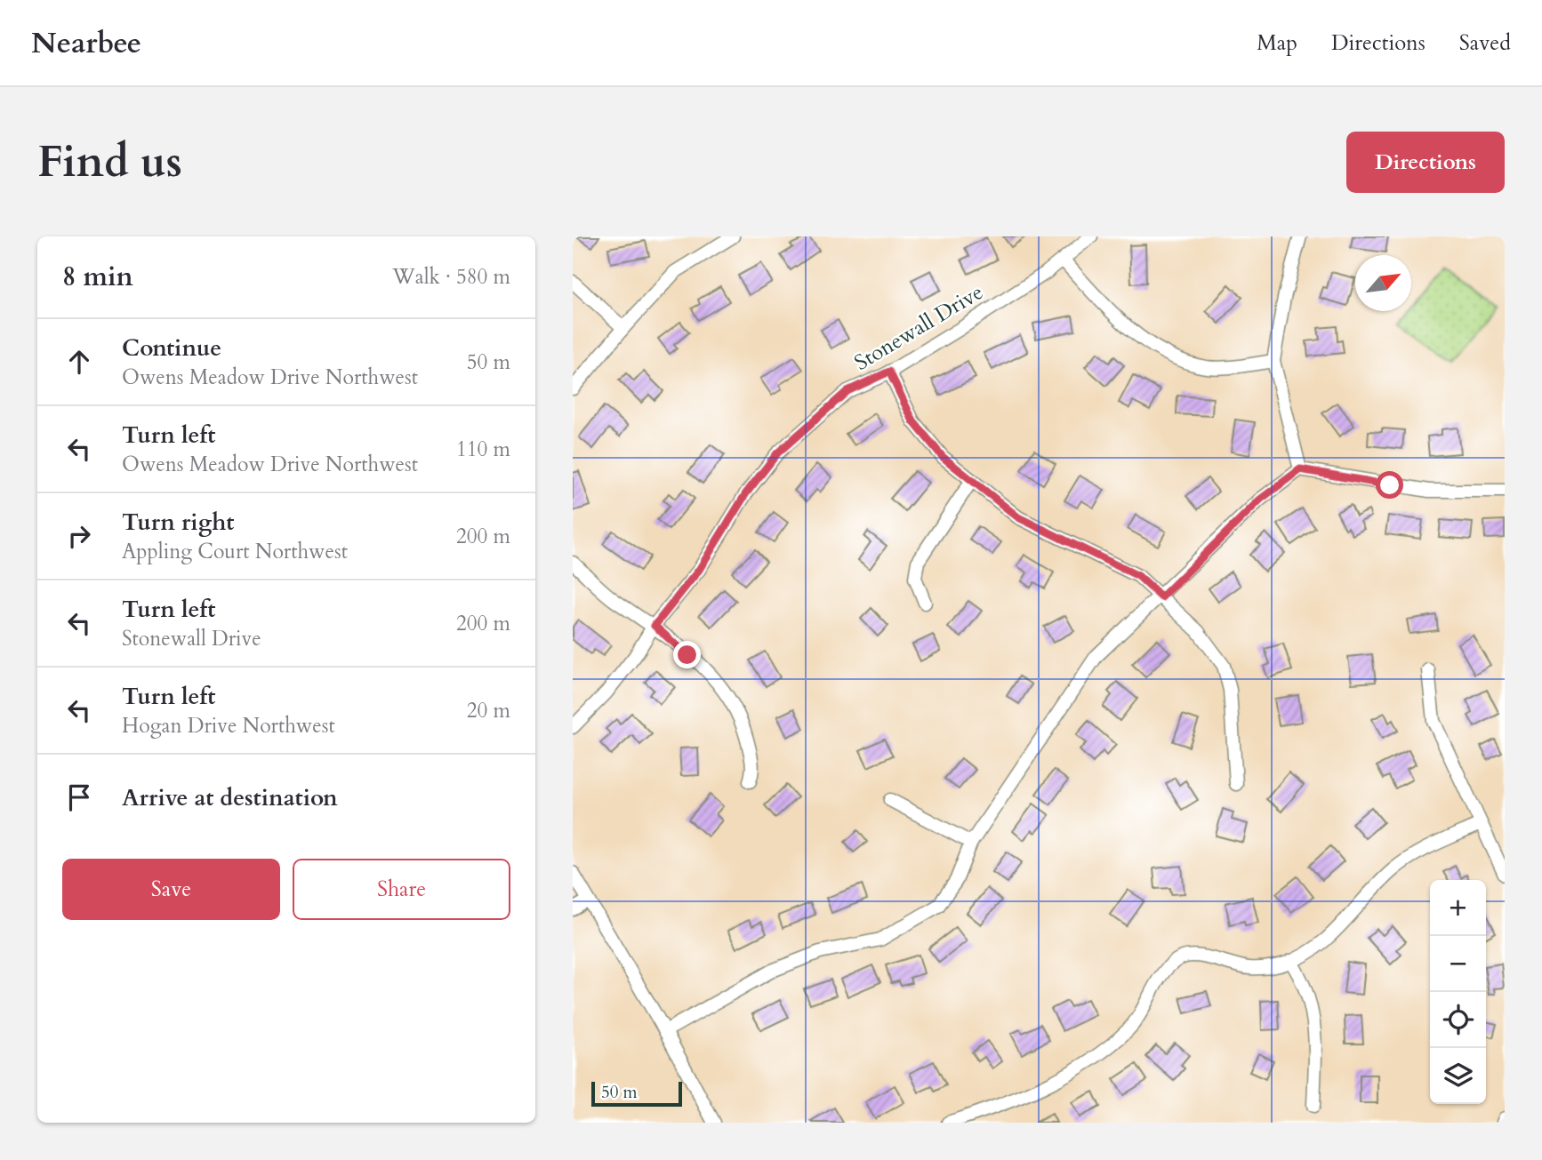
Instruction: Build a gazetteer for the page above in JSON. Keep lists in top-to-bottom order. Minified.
{"streets":{"street":["Stonewall Drive"]},"scale_bar":"50 m","north":"top right","page":{"header":"Nearbee","nav":["Map","Directions","Saved"],"buttons":["Directions",["Save","Share"]],"title":"Find us","heading":["8 min","Walk · 580 m"],"list":[["Continue","Owens Meadow Drive Northwest","50 m"],["Turn left","Owens Meadow Drive Northwest","110 m"],["Turn right","Appling Court Northwest","200 m"],["Turn left","Stonewall Drive","200 m"],["Turn left","Hogan Drive Northwest","20 m"],"Arrive at destination"],"map_buttons":["+","−"],"scale":"50 m"}}
